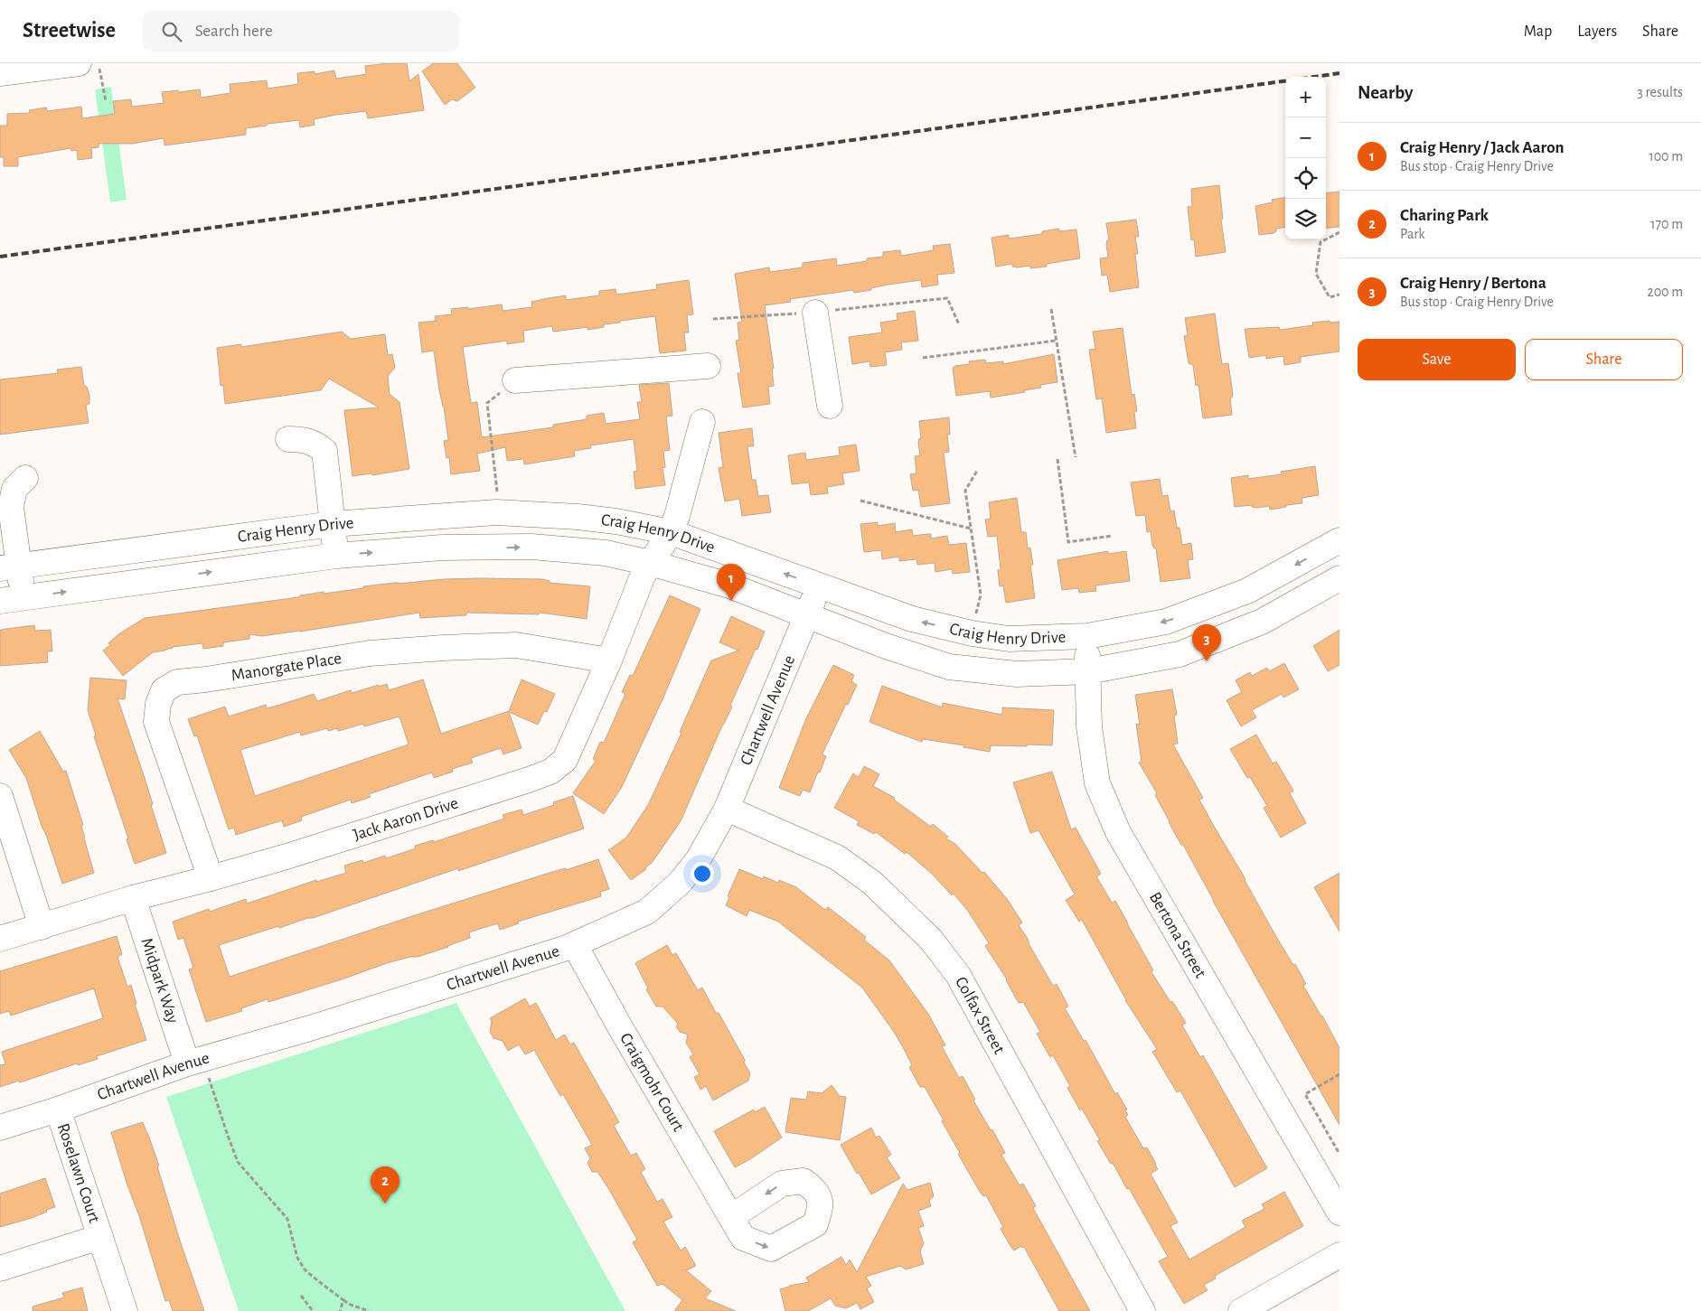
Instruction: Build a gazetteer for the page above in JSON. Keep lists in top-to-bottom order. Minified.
{"streets":{"street":["Craig Henry Drive","Manorgate Place","Chartwell Avenue","Jack Aaron Drive","Bertona Street","Midpark Way","Colfax Street","Craigmohr Court","Roselawn Court"]},"crossings":[["Craig Henry Drive","Chartwell Avenue"],["Craig Henry Drive","Jack Aaron Drive"],["Craig Henry Drive","Bertona Street"],["Manorgate Place","Jack Aaron Drive"],["Chartwell Avenue","Midpark Way"],["Chartwell Avenue","Colfax Street"],["Chartwell Avenue","Craigmohr Court"],["Chartwell Avenue","Roselawn Court"],["Jack Aaron Drive","Midpark Way"]],"page":{"header":"Streetwise","search":"Search here","nav":["Map","Layers","Share"],"heading":["Nearby","3 results"],"map_buttons":["+","−"],"list":[{"mark":"1","name":"Craig Henry / Jack Aaron","note":"Bus stop · Craig Henry Drive","value":"100 m"},{"mark":"2","name":"Charing Park","note":"Park","value":"170 m"},{"mark":"3","name":"Craig Henry / Bertona","note":"Bus stop · Craig Henry Drive","value":"200 m"}],"buttons":["Save","Share"],"pins":["1","3","2"]}}
